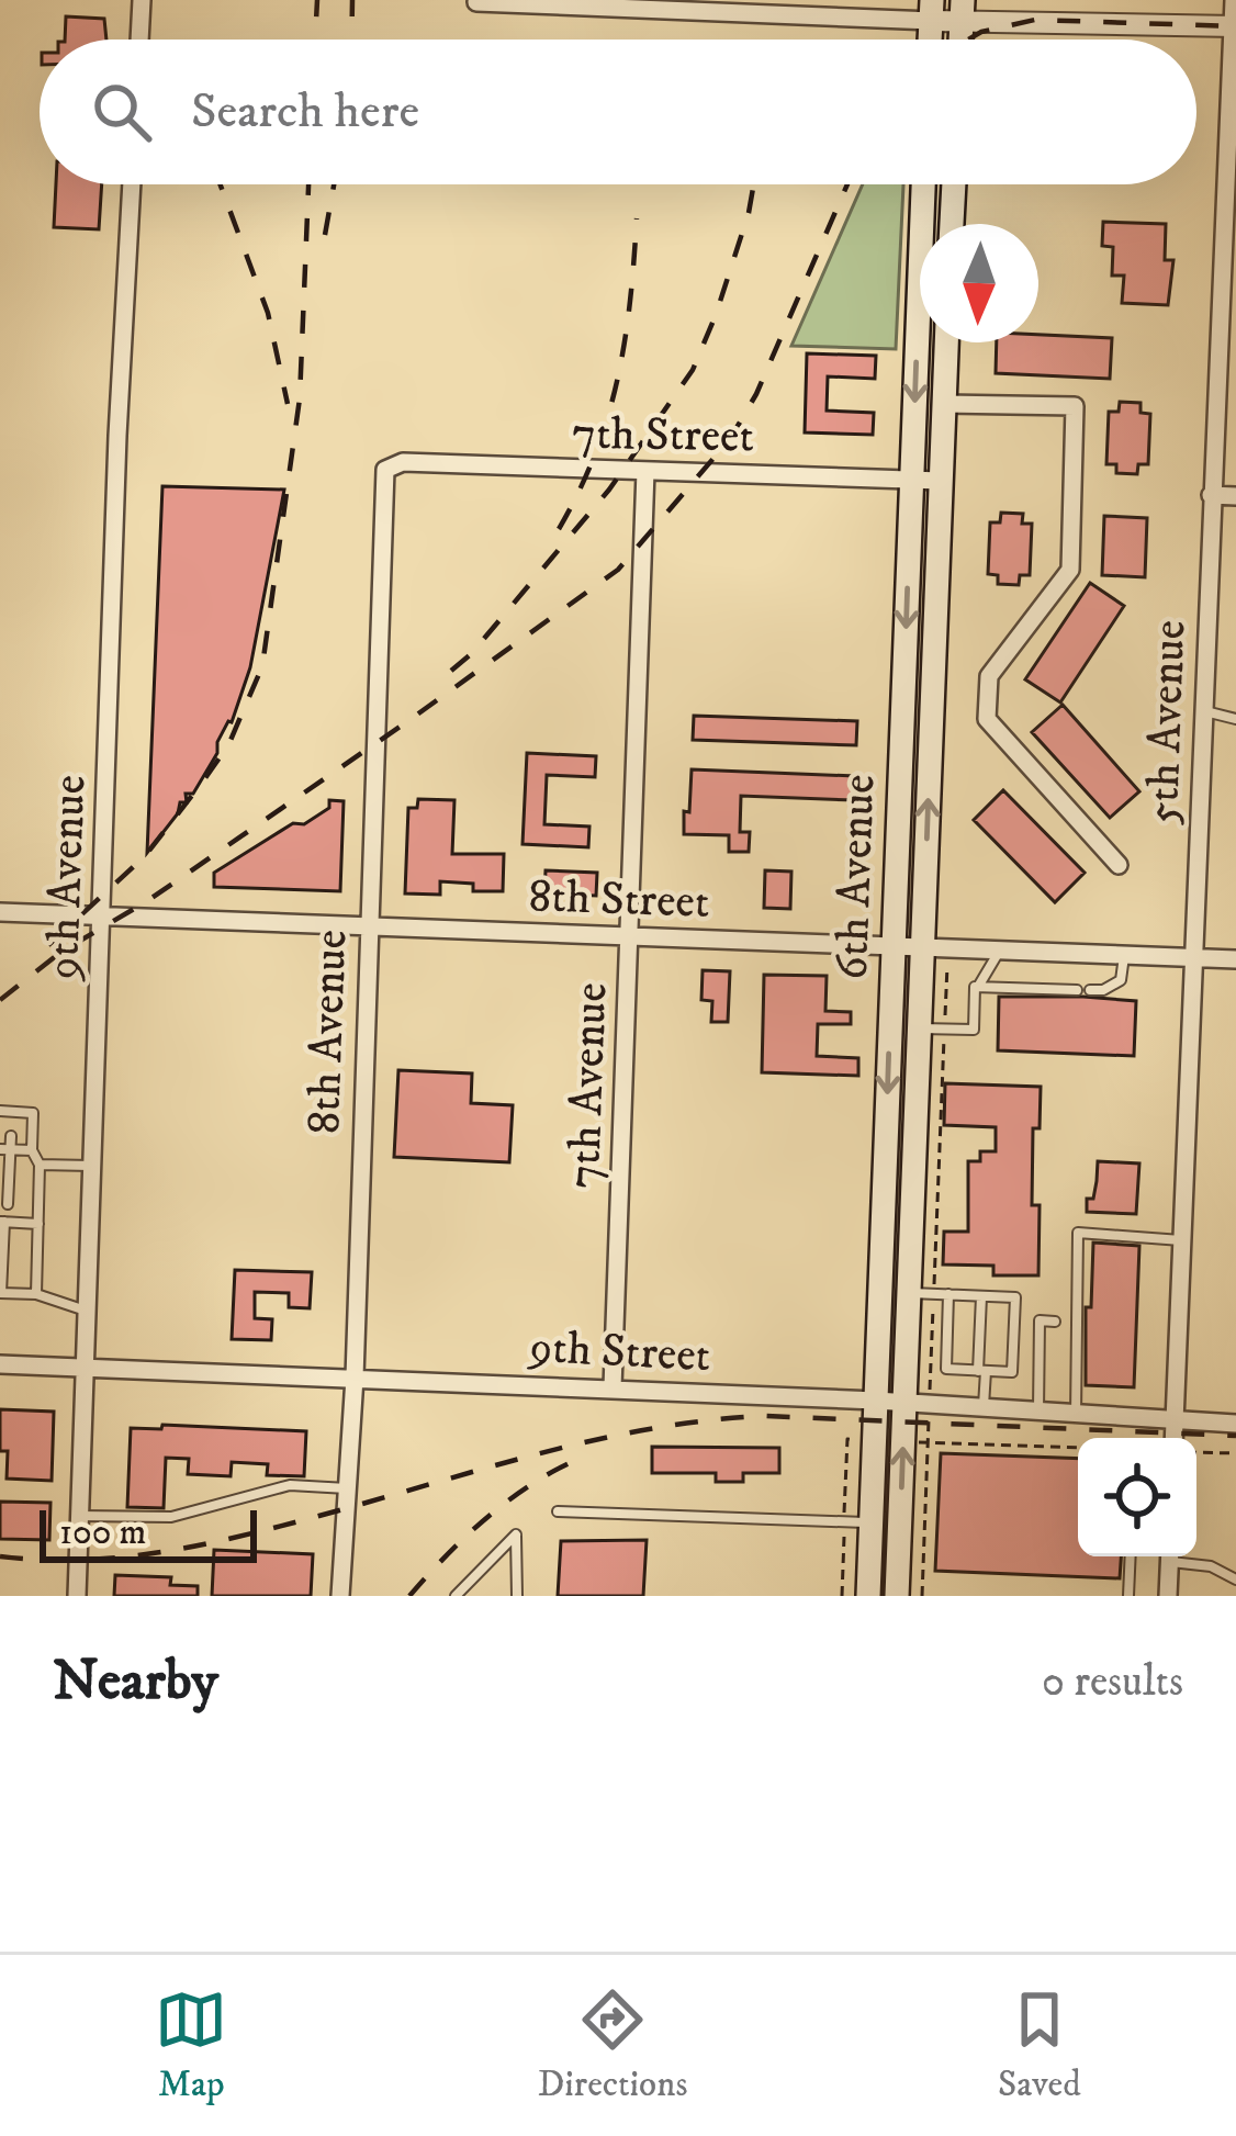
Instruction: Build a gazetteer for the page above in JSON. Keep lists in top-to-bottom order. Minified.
{"streets":{"main road":["6th Avenue"],"street":["7th Street","5th Avenue","9th Avenue","8th Street","8th Avenue","7th Avenue","9th Street"]},"crossings":[["7th Street","6th Avenue"],["7th Street","8th Avenue"],["7th Street","7th Avenue"],["5th Avenue","8th Street"],["5th Avenue","9th Street"],["9th Avenue","8th Street"],["9th Avenue","9th Street"],["6th Avenue","8th Street"],["6th Avenue","9th Street"],["8th Street","8th Avenue"],["8th Street","7th Avenue"],["8th Avenue","9th Street"],["7th Avenue","9th Street"]],"scale_bar":"100 m","north":"bottom","page":{"search":"Search here","scale":"100 m","heading":["Nearby","0 results"],"nav":["Map","Directions","Saved"]}}
